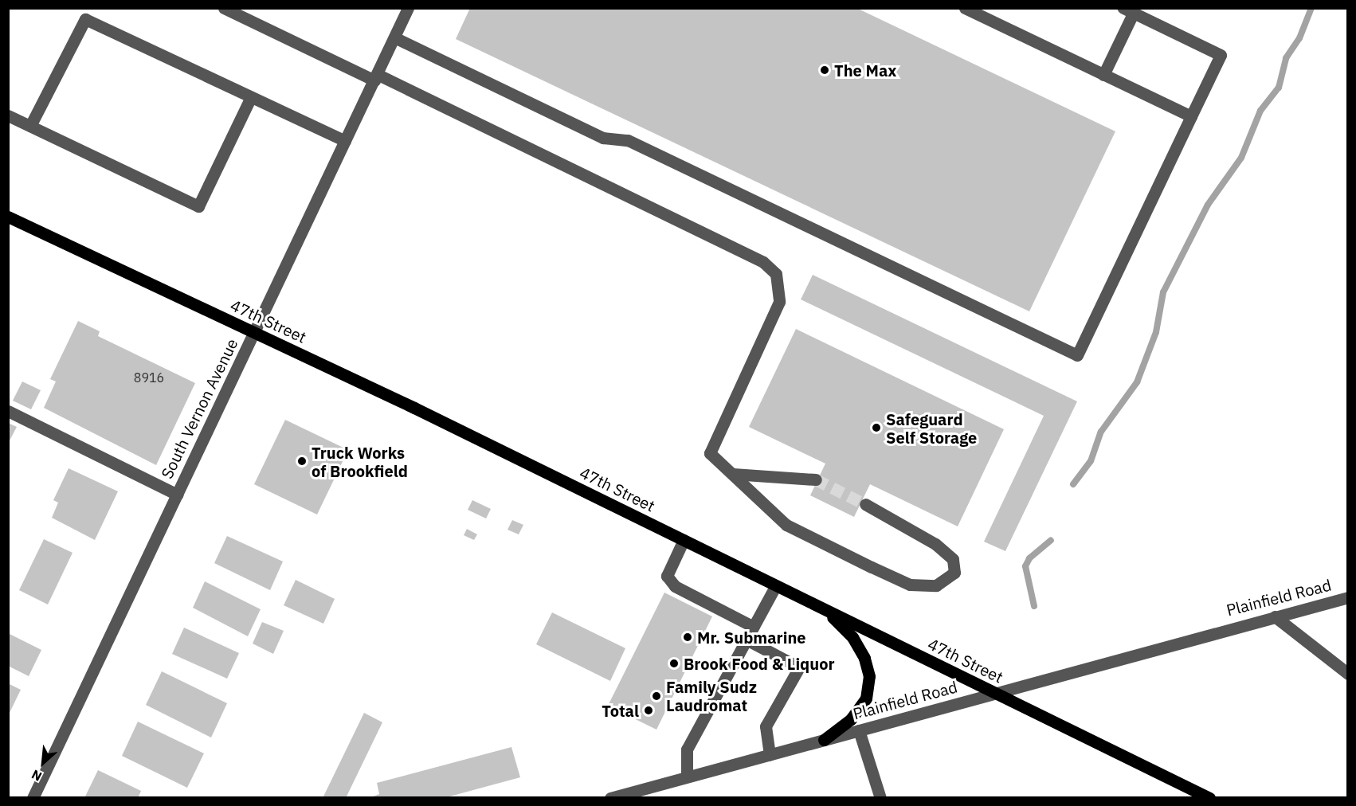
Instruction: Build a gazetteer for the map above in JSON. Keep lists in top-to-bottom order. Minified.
{"streets":{"main road":["47th Street"],"street":["South Vernon Avenue","Plainfield Road"]},"crossings":[["47th Street","South Vernon Avenue"],["47th Street","Plainfield Road"]],"places":["The Max","Safeguard Self Storage","Truck Works of Brookfield","Mr. Submarine","Brook Food & Liquor","Family Sudz Laudromat","Total"],"house_numbers":["8916"],"north":"bottom left"}
